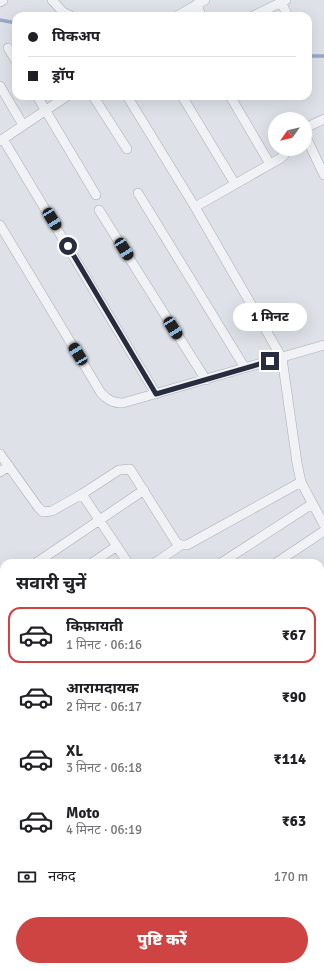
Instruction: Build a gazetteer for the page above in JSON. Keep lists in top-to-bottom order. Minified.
{"north":"bottom left","page":{"banner":["पिकअप","ड्रॉप"],"bubble":"1 मिनट","heading":"सवारी चुनें","list":[{"name":"किफ़ायती","note":"1 मिनट · 06:16","value":"₹67"},{"name":"आरामदायक","note":"2 मिनट · 06:17","value":"₹90"},{"name":"XL","note":"3 मिनट · 06:18","value":"₹114"},{"name":"Moto","note":"4 मिनट · 06:19","value":"₹63"}],"pay":["नकद","170 m"],"buttons":"पुष्टि करें"}}
